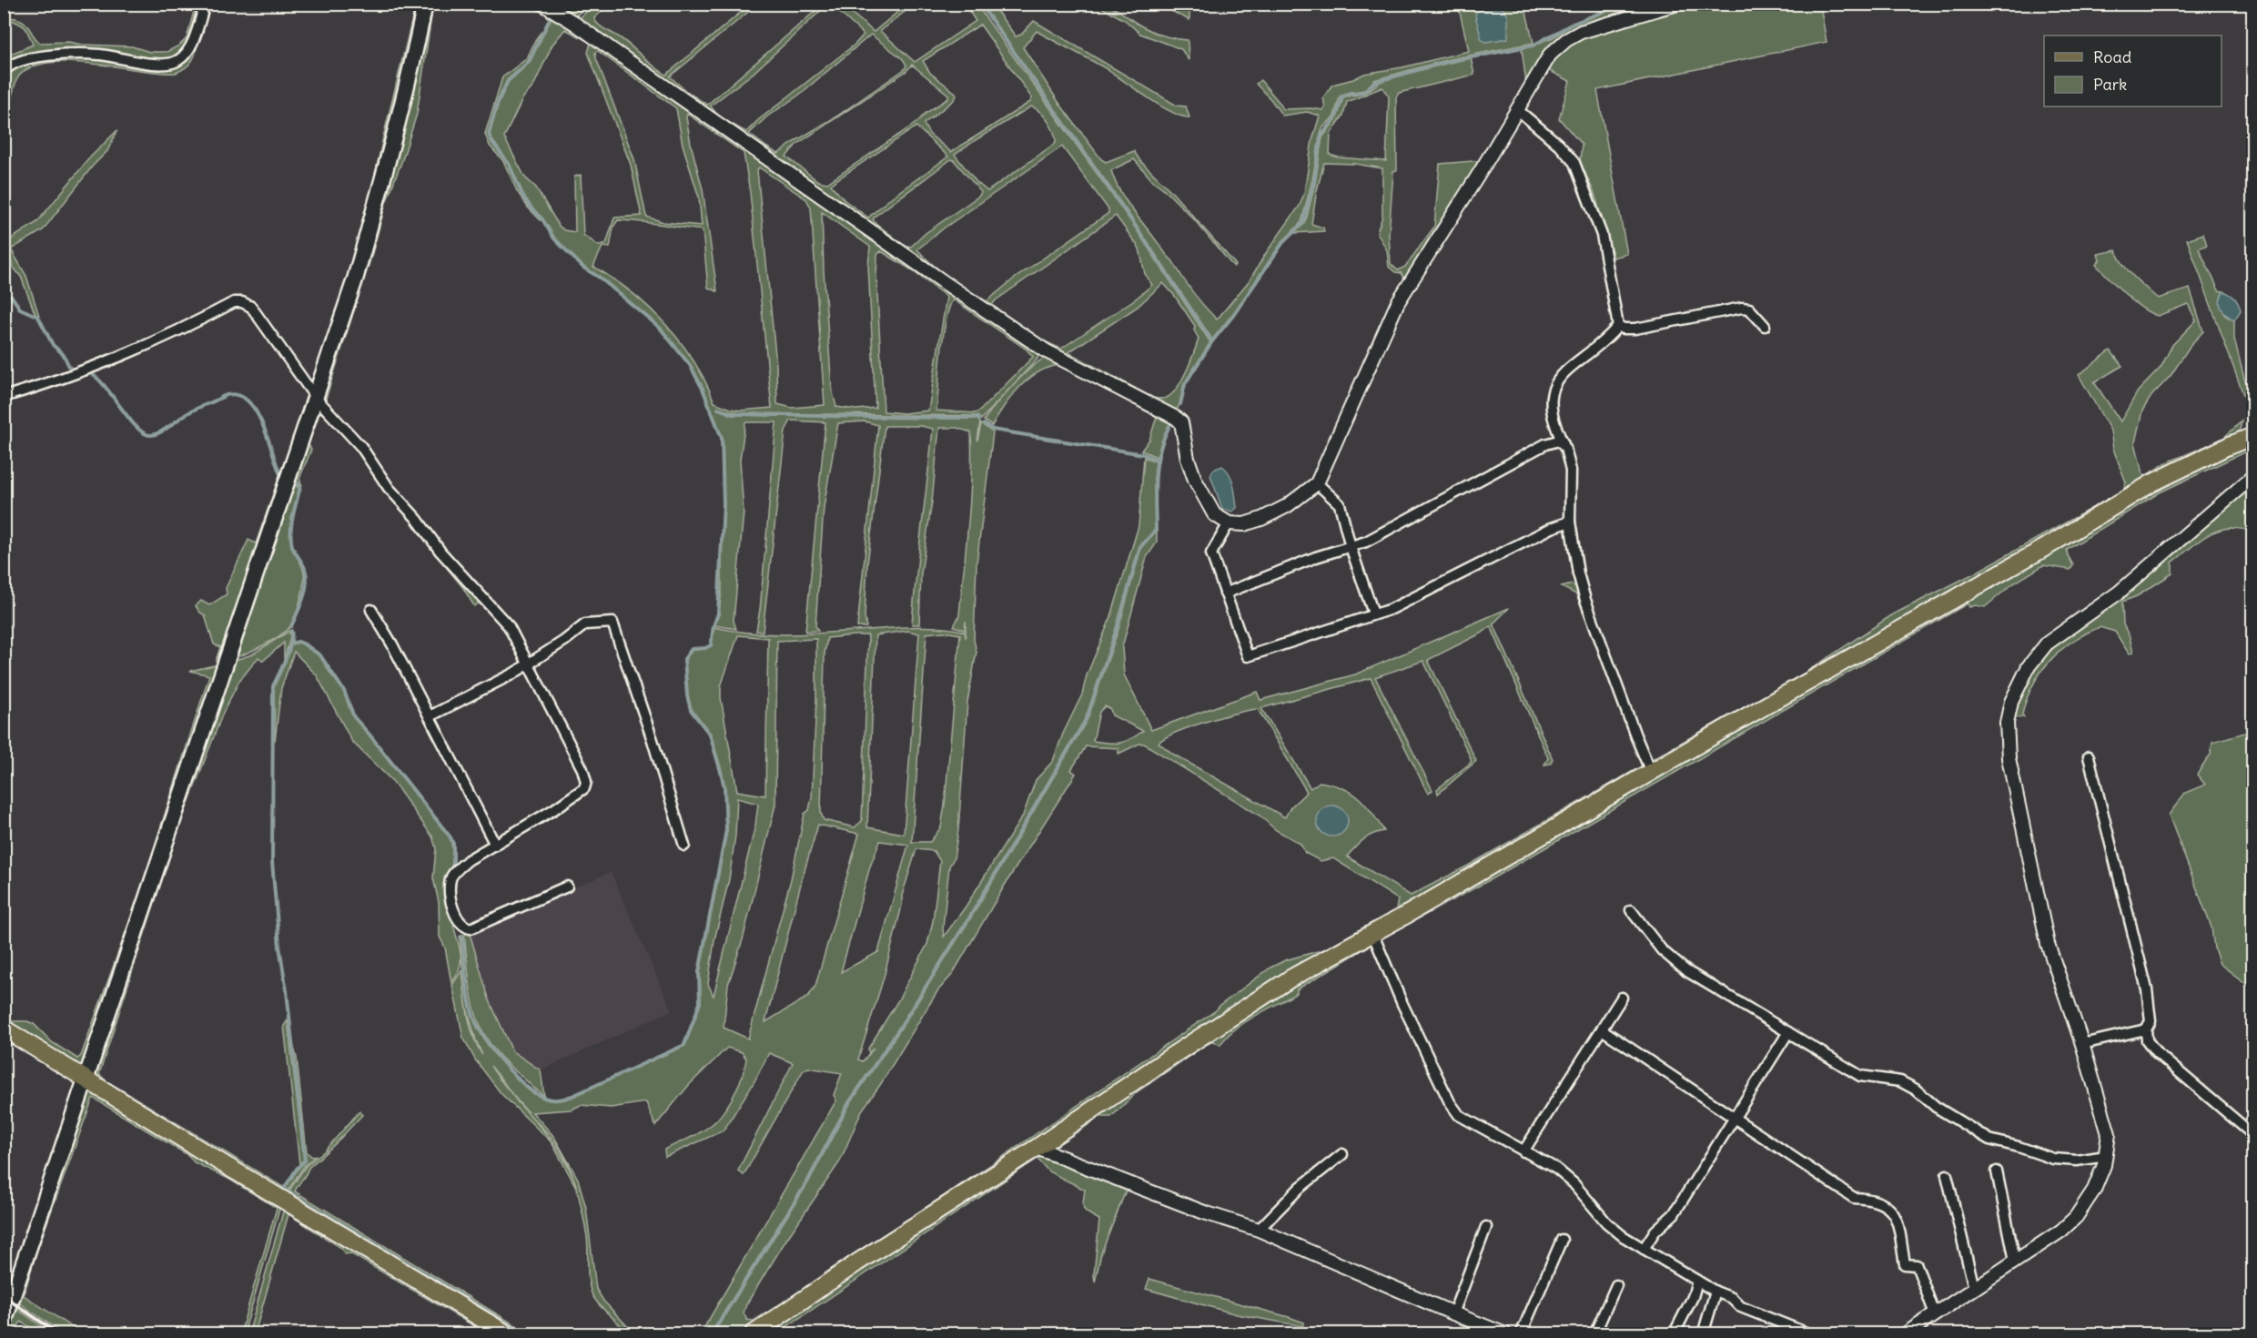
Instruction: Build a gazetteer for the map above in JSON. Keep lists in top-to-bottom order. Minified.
{"legend":["Road","Park"]}
